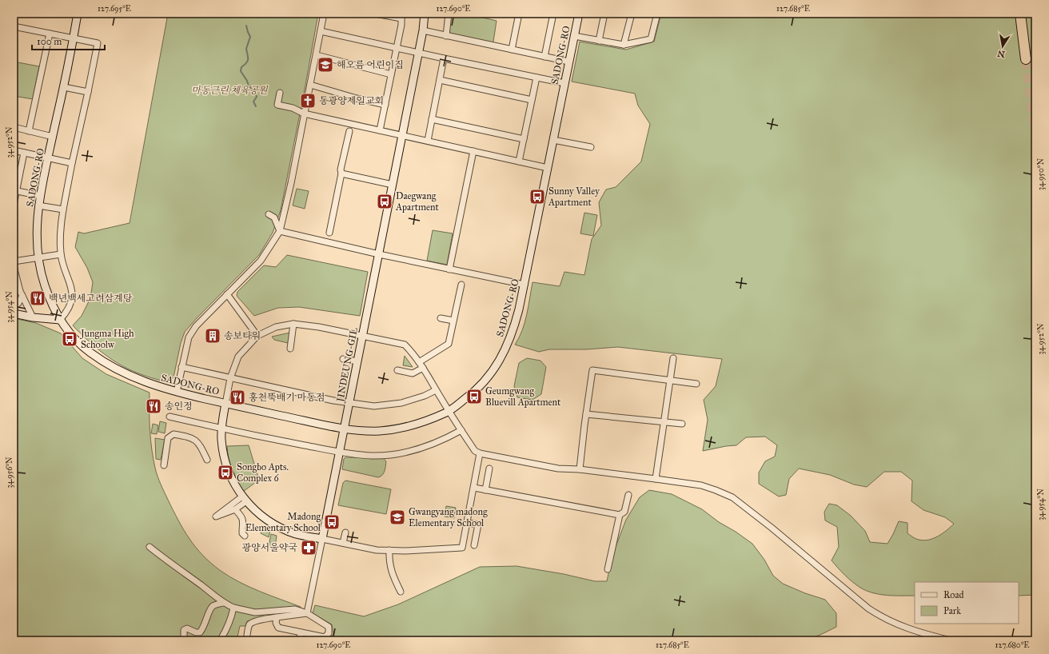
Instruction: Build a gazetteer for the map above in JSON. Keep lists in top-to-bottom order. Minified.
{"streets":{"street":["SADONG-RO","JINDEUNG-GIL"]},"crossings":[["SADONG-RO","JINDEUNG-GIL"]],"parks":["마동근린 체육공원"],"places":{"school or university":["해오름 어린이집","Gwangyang madong Elementary School"],"church":["동광양제일교회"],"bus stop":["Sunny Valley Apartment","Daegwang Apartment","Jungma High Schoolw","Geumgwang Bluevill Apartment","Songbo Apts. Complex 6","Madong Elementary School"],"restaurant":["백년백세고려삼계탕","홍천뚝배기 마동점","송인정"],"building":["송보타워"],"pharmacy":["광양서울약국"]},"legend":["Road","Park"],"scale_bar":"100 m","north":"bottom","coordinates":["127.695°E","127.690°E","127.685°E","34.952°N","34.950°N","34.954°N","34.956°N","127.680°E"]}
